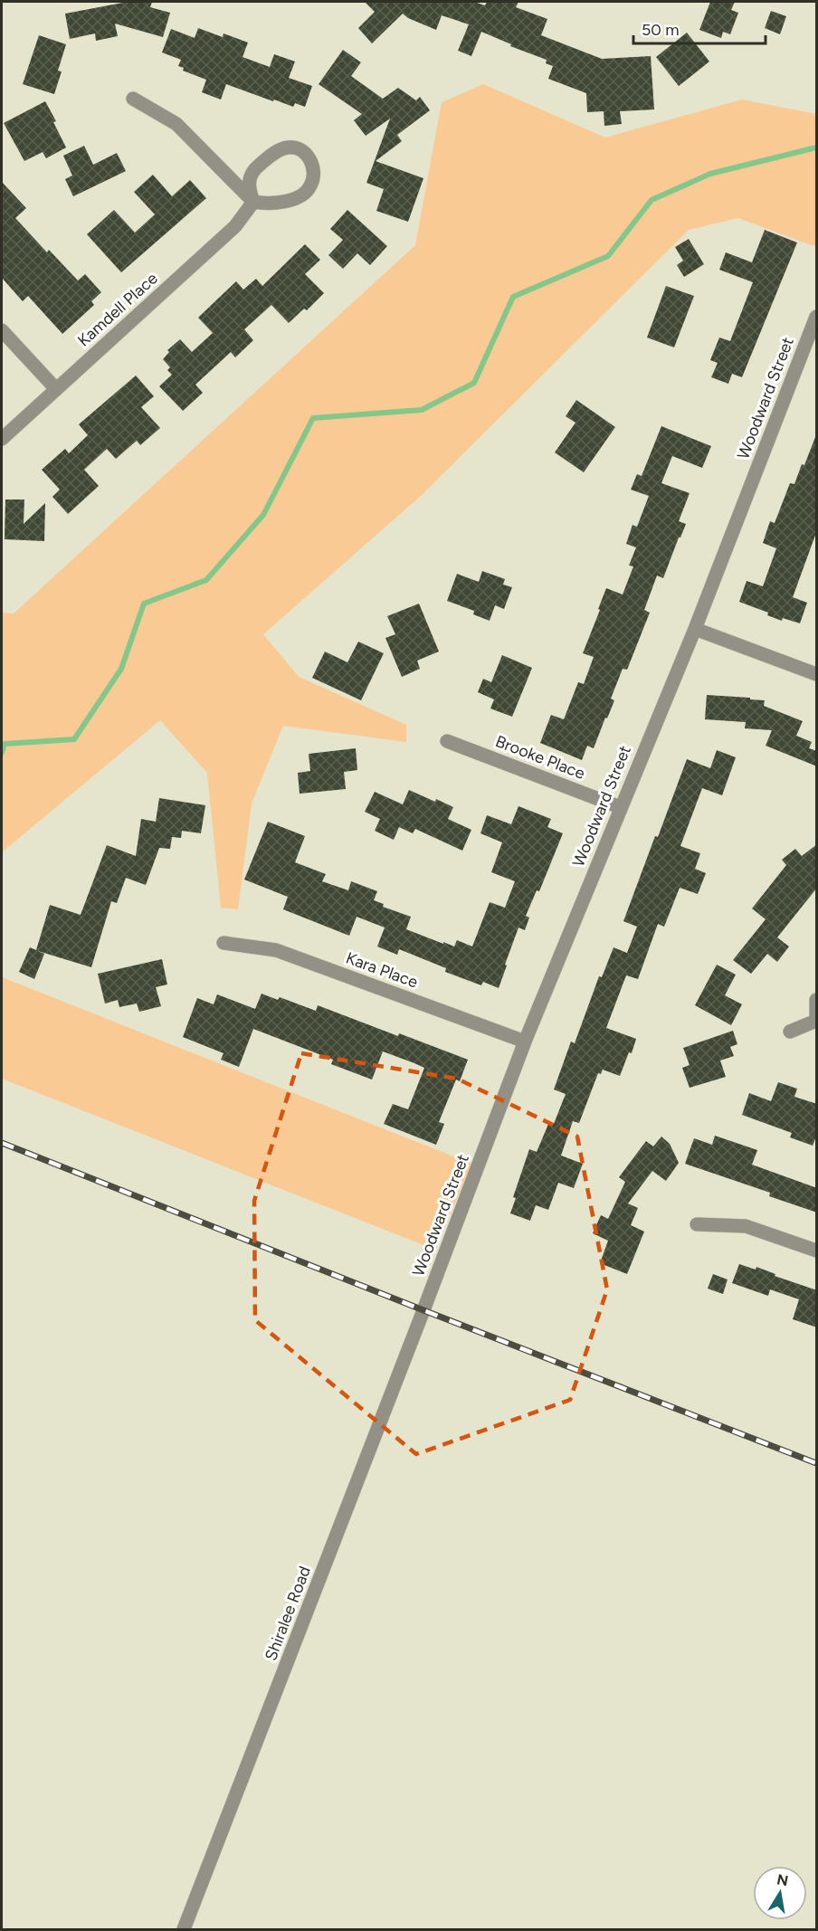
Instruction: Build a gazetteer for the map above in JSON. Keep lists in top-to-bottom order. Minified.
{"streets":{"street":["Kamdell Place","Woodward Street","Brooke Place","Kara Place","Shiralee Road"]},"crossings":[["Woodward Street","Brooke Place"],["Woodward Street","Kara Place"],["Woodward Street","Shiralee Road"]],"scale_bar":"50 m","north":"top"}
